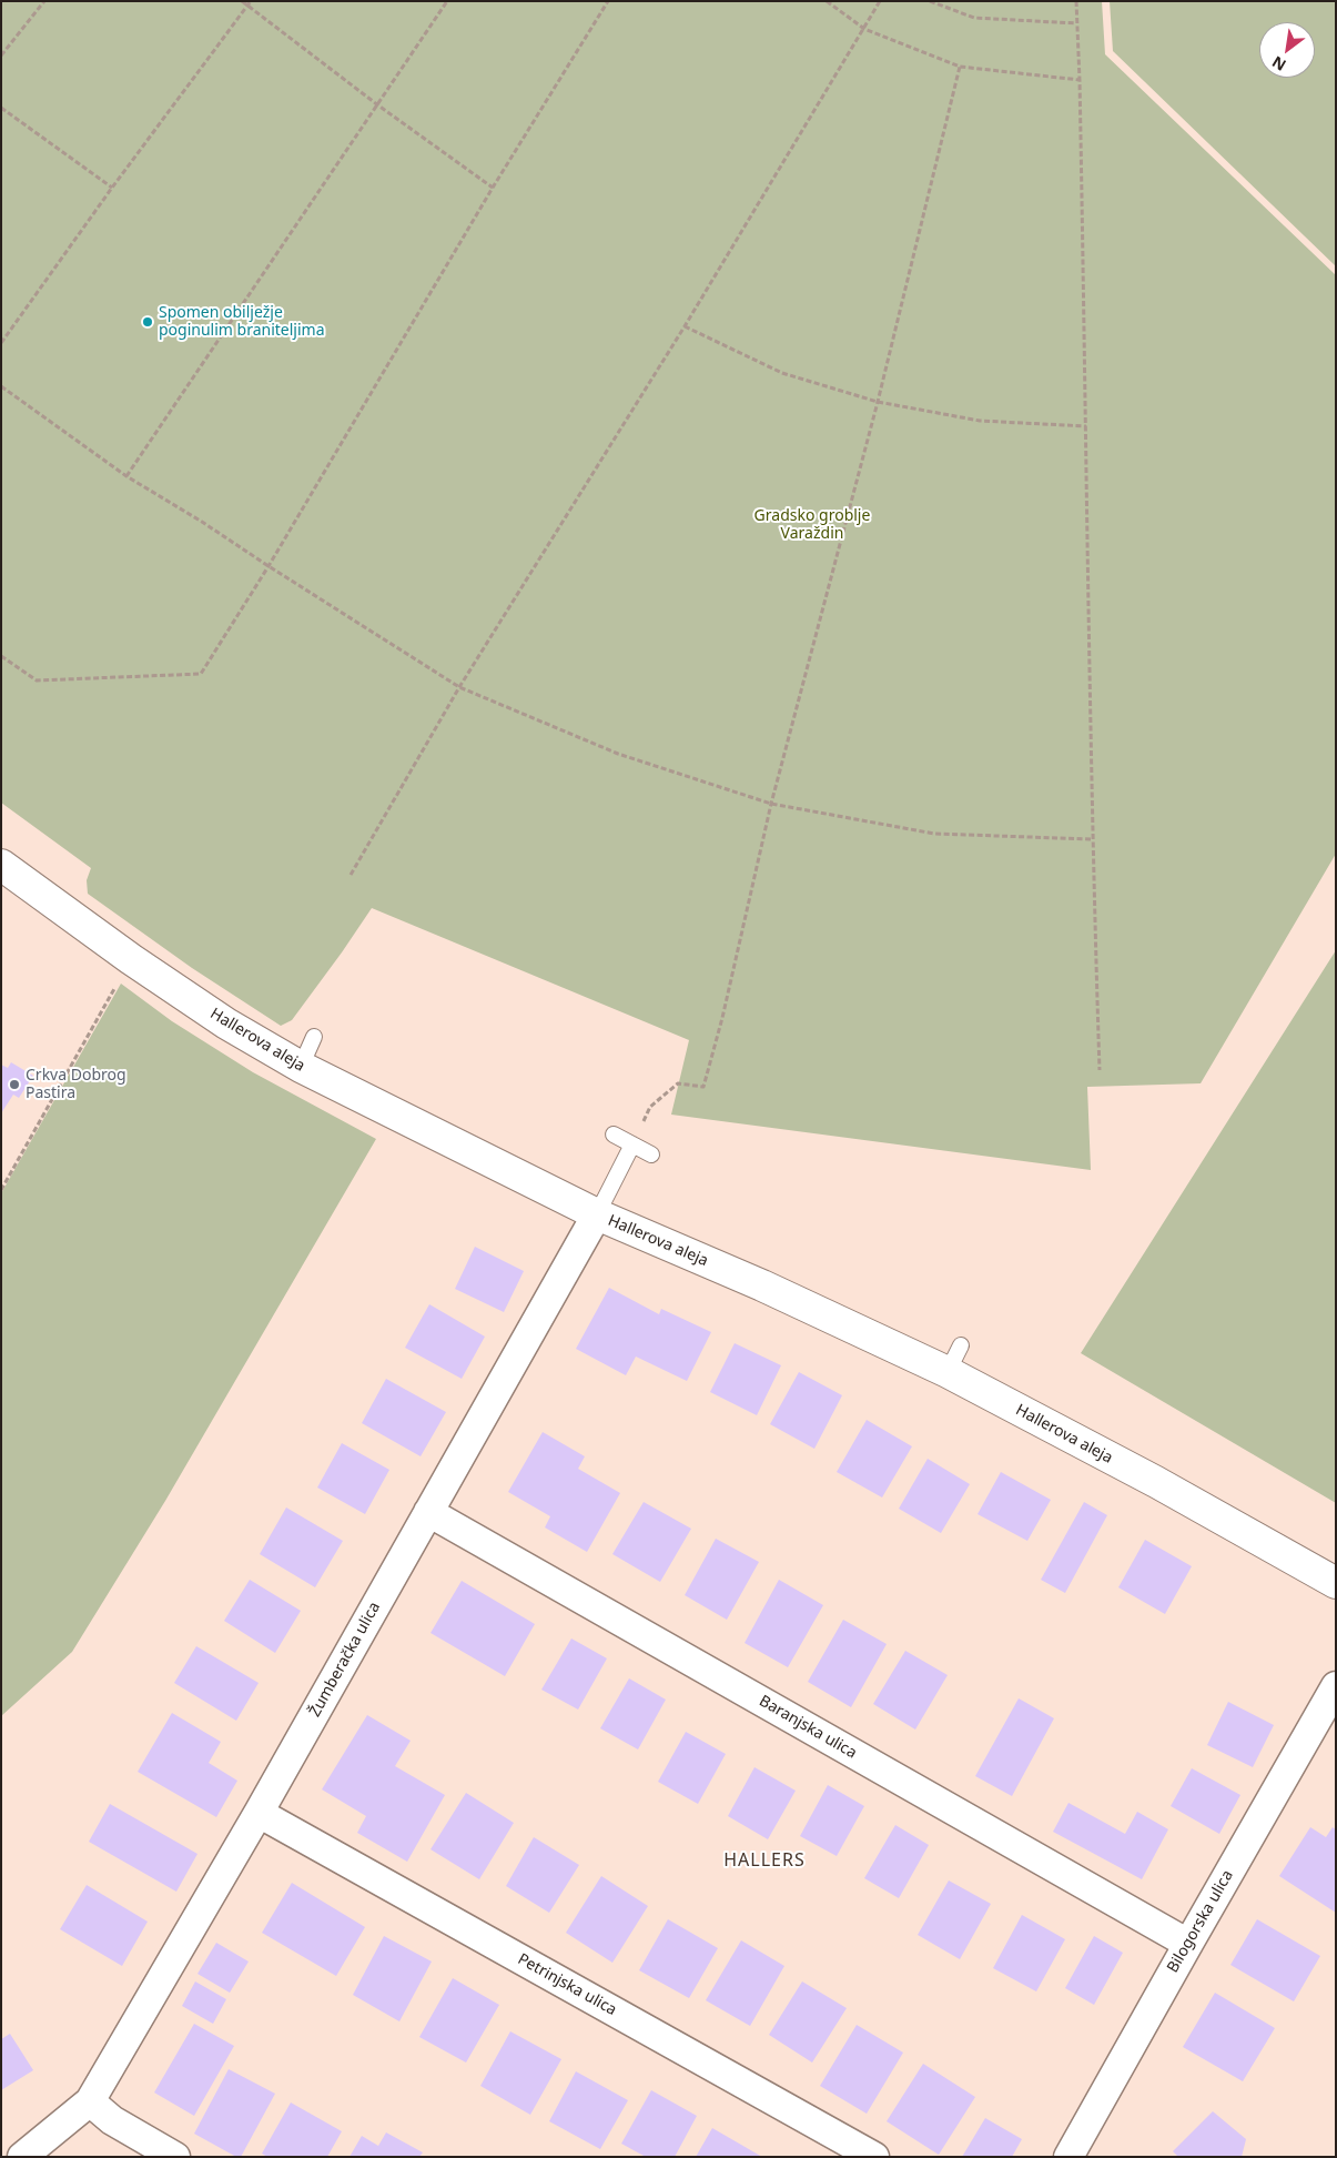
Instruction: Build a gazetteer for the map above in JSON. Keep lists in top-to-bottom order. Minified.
{"streets":{"main road":["Hallerova aleja"],"street":["Žumberačka ulica","Baranjska ulica","Bilogorska ulica","Petrinjska ulica"]},"crossings":[["Hallerova aleja","Žumberačka ulica"],["Žumberačka ulica","Baranjska ulica"],["Žumberačka ulica","Petrinjska ulica"],["Baranjska ulica","Bilogorska ulica"]],"districts":["HALLERS"],"parks":["Gradsko groblje Varaždin"],"places":["Spomen obilježje poginulim braniteljima","Crkva Dobrog Pastira"],"north":"bottom left"}
